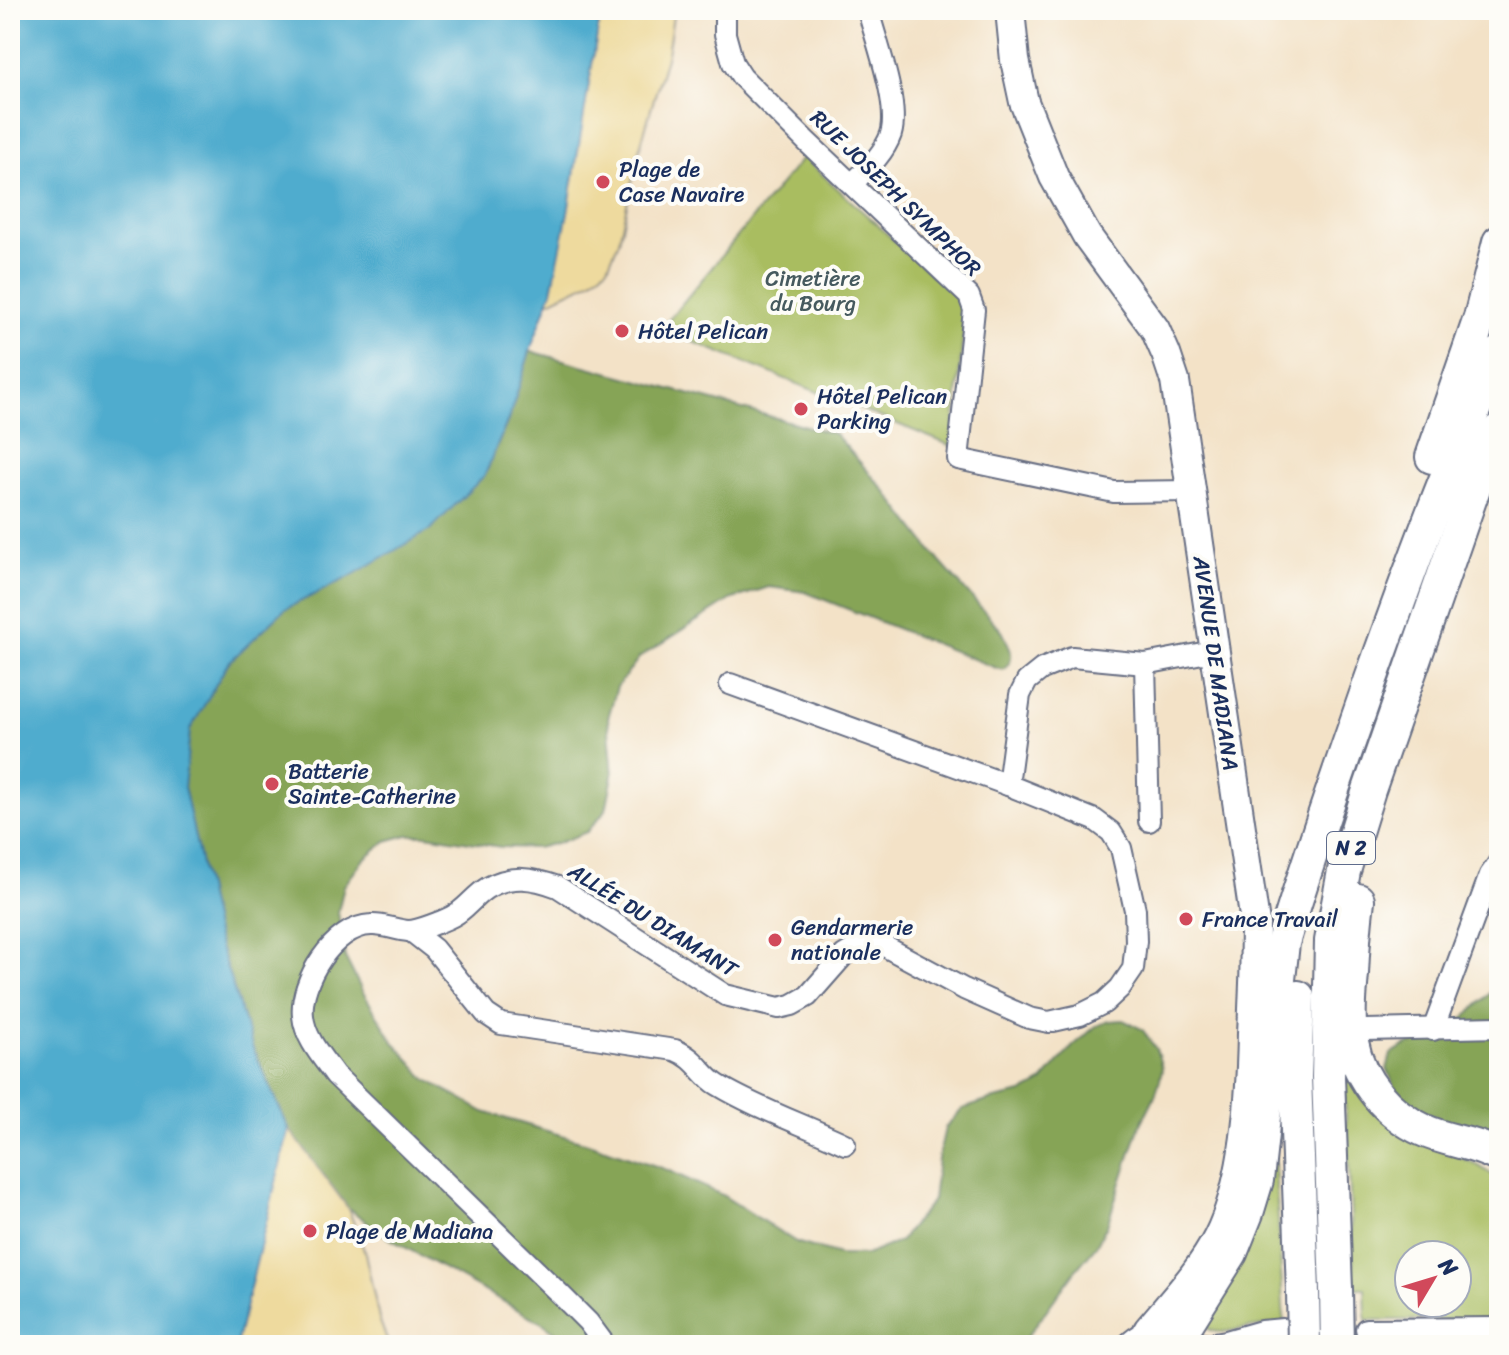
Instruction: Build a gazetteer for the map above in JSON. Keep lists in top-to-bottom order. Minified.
{"streets":{"main road":["N 2"],"street":["RUE JOSEPH SYMPHOR","AVENUE DE MADIANA","ALLÉE DU DIAMANT"]},"crossings":[["RUE JOSEPH SYMPHOR","AVENUE DE MADIANA"]],"parks":["Cimetière du Bourg"],"places":["Plage de Case Navaire","Hôtel Pelican","Hôtel Pelican Parking","Batterie Sainte-Catherine","France Travail","Gendarmerie nationale","Plage de Madiana"],"north":"top right"}
